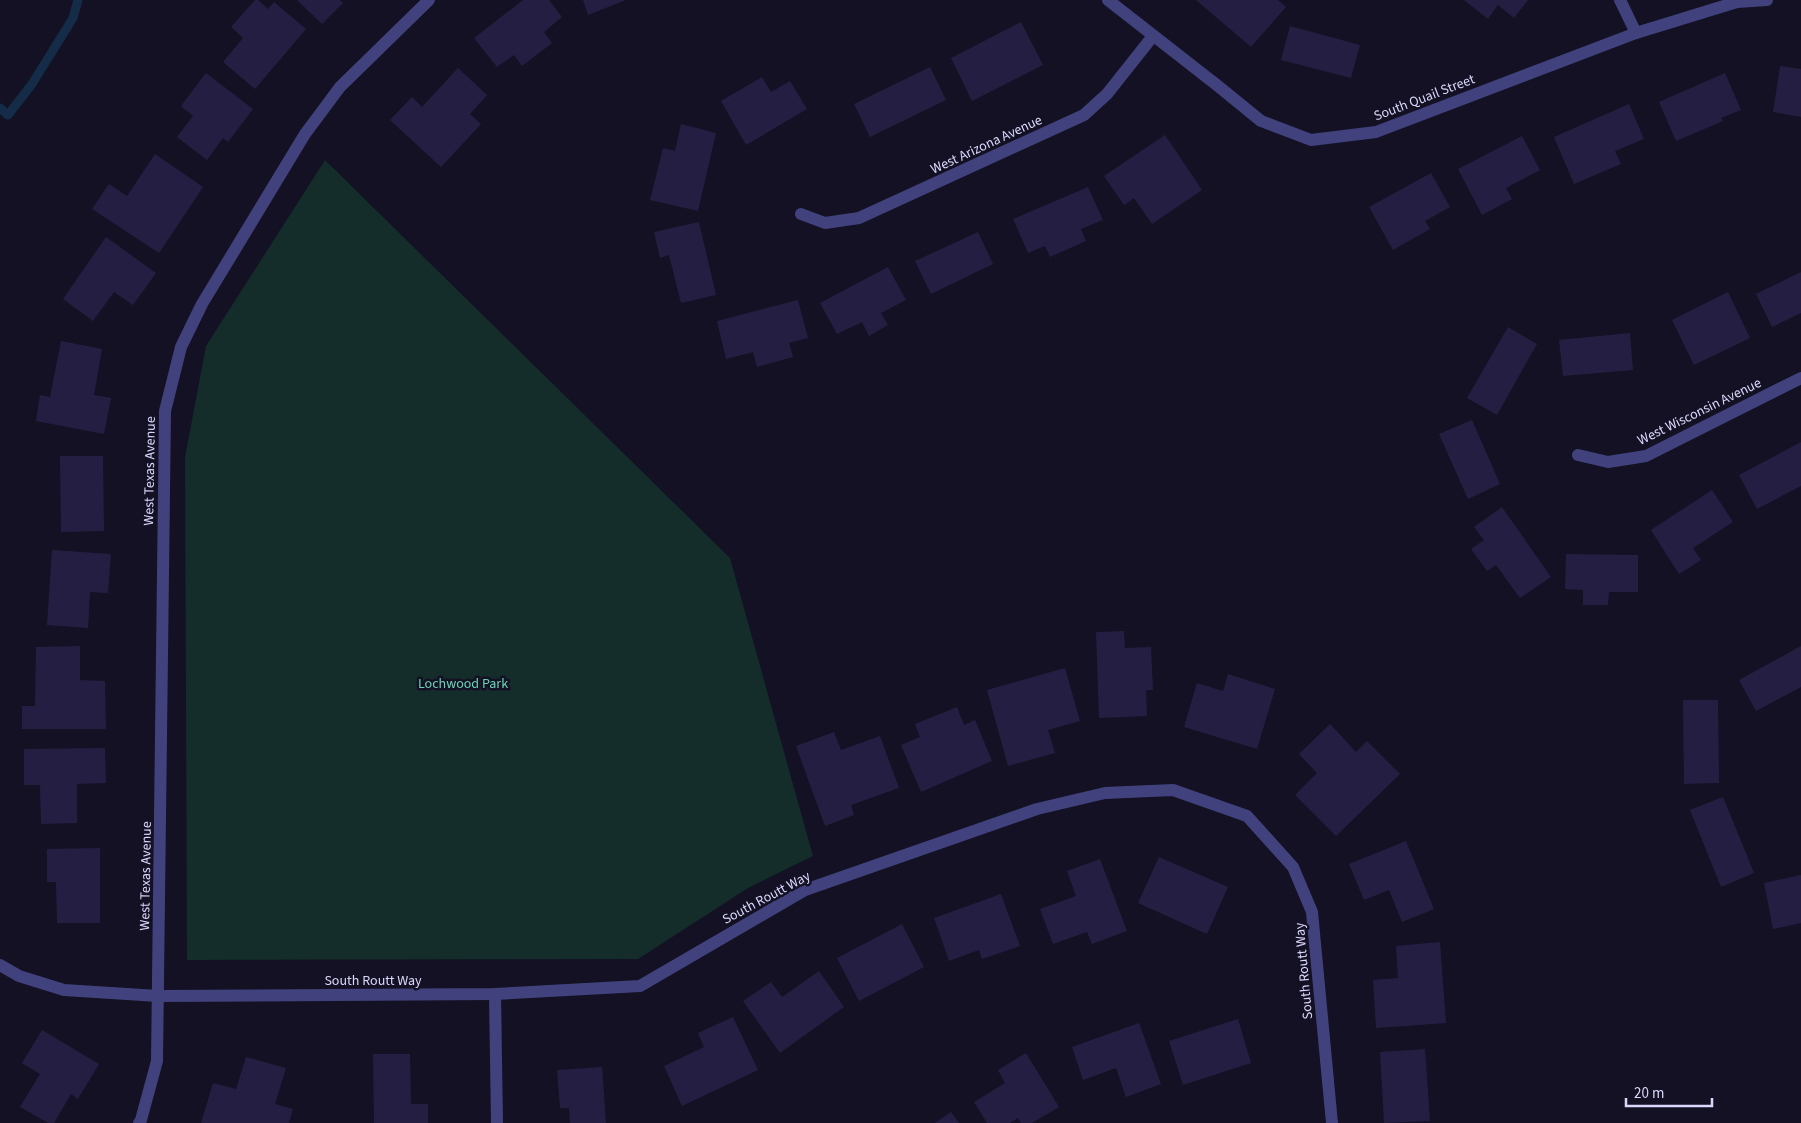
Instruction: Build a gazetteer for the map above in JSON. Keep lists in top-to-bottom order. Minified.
{"streets":{"street":["South Quail Street","West Arizona Avenue","West Wisconsin Avenue","West Texas Avenue","South Routt Way"]},"crossings":[["South Quail Street","West Arizona Avenue"],["West Texas Avenue","South Routt Way"]],"parks":["Lochwood Park"],"scale_bar":"20 m"}
